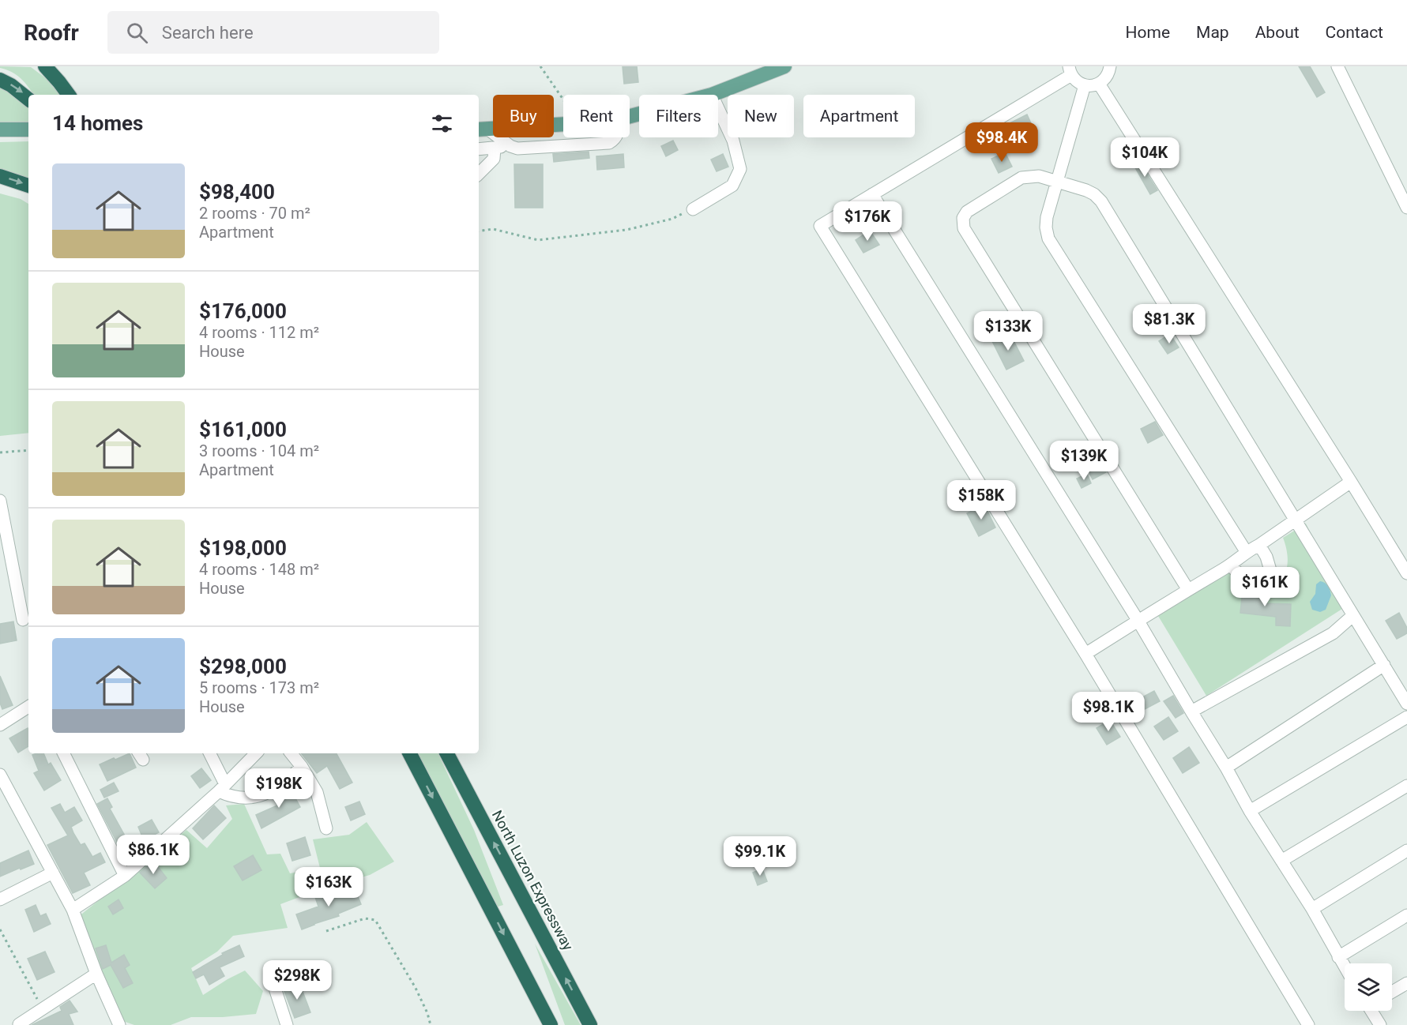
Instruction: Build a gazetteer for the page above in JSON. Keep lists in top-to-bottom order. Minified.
{"streets":{"highway":["North Luzon Expressway"]},"page":{"header":"Roofr","search":"Search here","nav":["Home","Map","About","Contact"],"chip":["Buy","Rent","Filters","New","Apartment"],"heading":"14 homes","price":["$98.4K","$104K","$176K","$81.3K","$133K","$139K","$158K","$161K","$98.1K","$198K","$86.1K","$99.1K","$163K","$298K"],"list":[{"name":"$98,400","note":"2 rooms · 70 m² · Apartment"},{"name":"$176,000","note":"4 rooms · 112 m² · House"},{"name":"$161,000","note":"3 rooms · 104 m² · Apartment"},{"name":"$198,000","note":"4 rooms · 148 m² · House"},{"name":"$298,000","note":"5 rooms · 173 m² · House"}]}}
